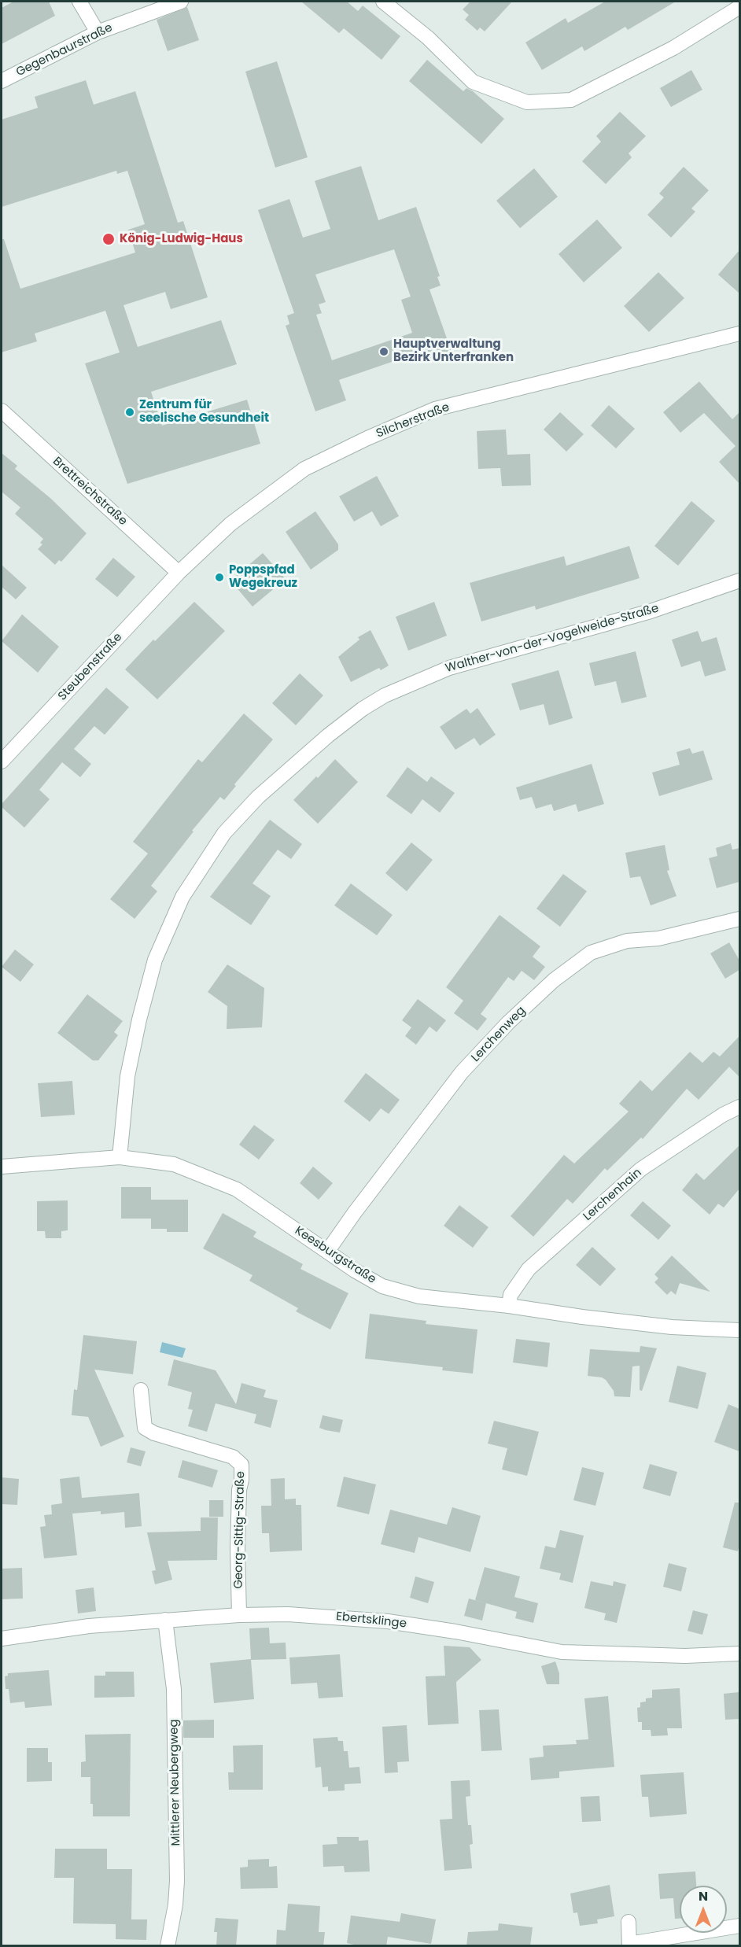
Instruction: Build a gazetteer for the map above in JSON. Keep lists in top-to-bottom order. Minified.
{"streets":{"street":["Gegenbaurstraße","Silcherstraße","Brettreichstraße","Walther-von-der-Vogelweide-Straße","Steubenstraße","Lerchenweg","Lerchenhain","Keesburgstraße","Georg-Sittig-Straße","Ebertsklinge","Mittlerer Neubergweg"]},"crossings":[["Silcherstraße","Brettreichstraße"],["Silcherstraße","Steubenstraße"],["Brettreichstraße","Steubenstraße"],["Walther-von-der-Vogelweide-Straße","Keesburgstraße"],["Lerchenweg","Keesburgstraße"],["Lerchenhain","Keesburgstraße"],["Georg-Sittig-Straße","Ebertsklinge"],["Ebertsklinge","Mittlerer Neubergweg"]],"places":["König-Ludwig-Haus","Hauptverwaltung Bezirk Unterfranken","Zentrum für seelische Gesundheit","Poppspfad Wegekreuz"],"north":"top"}
